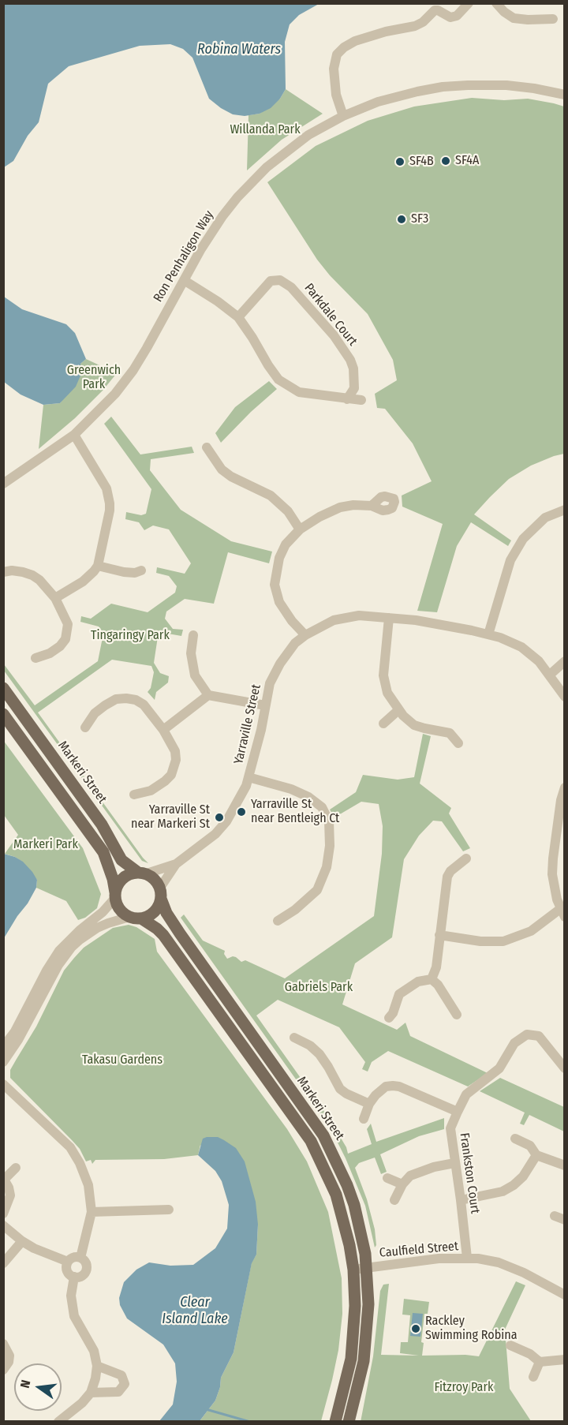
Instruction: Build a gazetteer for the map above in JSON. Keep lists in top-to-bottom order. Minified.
{"streets":{"main road":["Markeri Street"],"street":["Ron Penhaligon Way","Parkdale Court","Yarraville Street","Frankston Court","Caulfield Street"]},"crossings":[["Yarraville Street","Markeri Street"],["Markeri Street","Caulfield Street"],["Frankston Court","Caulfield Street"]],"water":["Robina Waters","Clear Island Lake"],"parks":["Willanda Park","Greenwich Park","Tingaringy Park","Markeri Park","Gabriels Park","Takasu Gardens","Fitzroy Park"],"places":["SF4A","SF4B","SF3","Yarraville St near Bentleigh Ct","Yarraville St near Markeri St","Rackley Swimming Robina"],"north":"left"}
